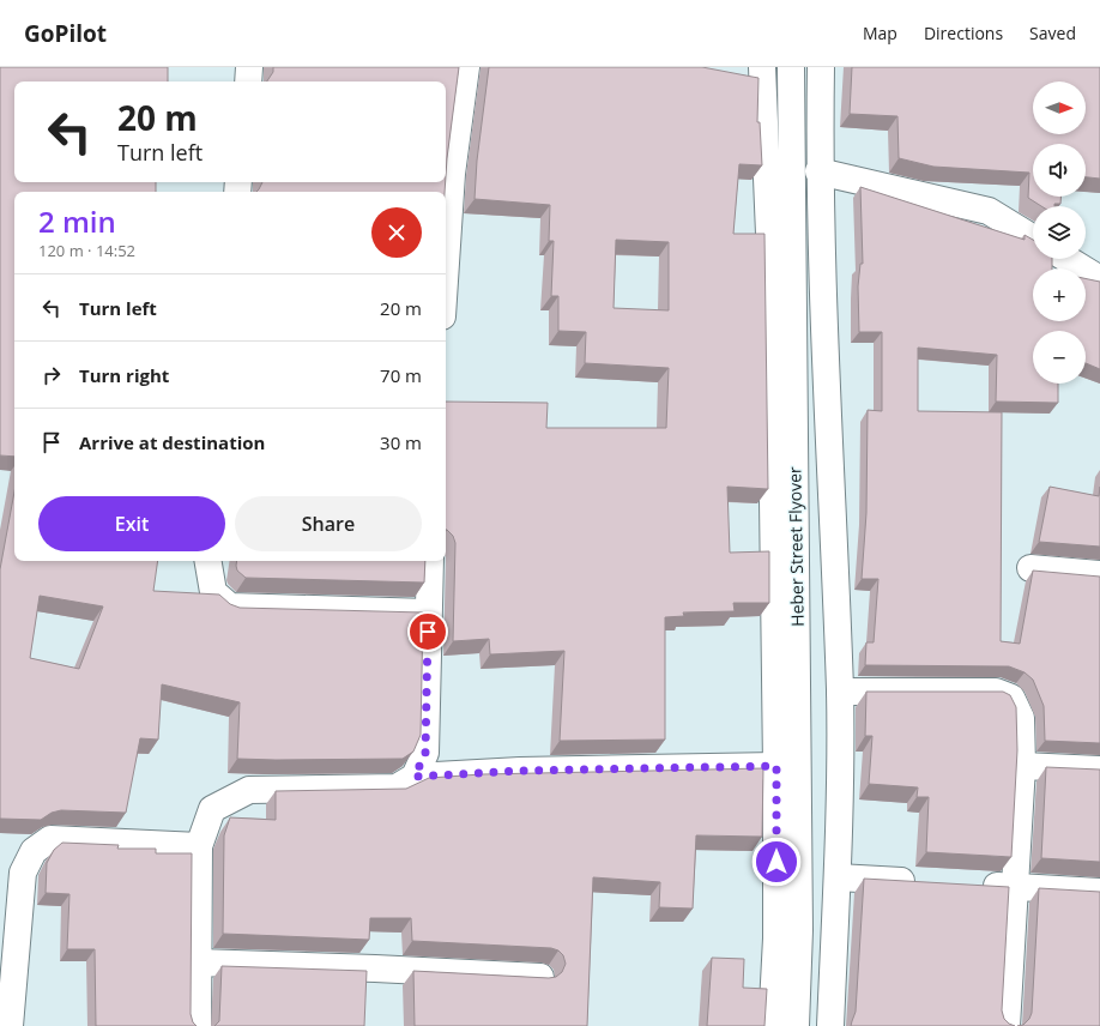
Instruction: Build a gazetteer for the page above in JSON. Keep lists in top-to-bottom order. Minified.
{"streets":{"street":["Heber Street Flyover"]},"north":"right","page":{"header":"GoPilot","nav":["Map","Directions","Saved"],"map_buttons":["+","−"],"turn":["20 m","Turn left"],"heading":["2 min","120 m · 14:52"],"list":[{"name":"Turn left","value":"20 m"},{"name":"Turn right","value":"70 m"},{"name":"Arrive at destination","value":"30 m"}],"buttons":["Exit","Share"]}}
